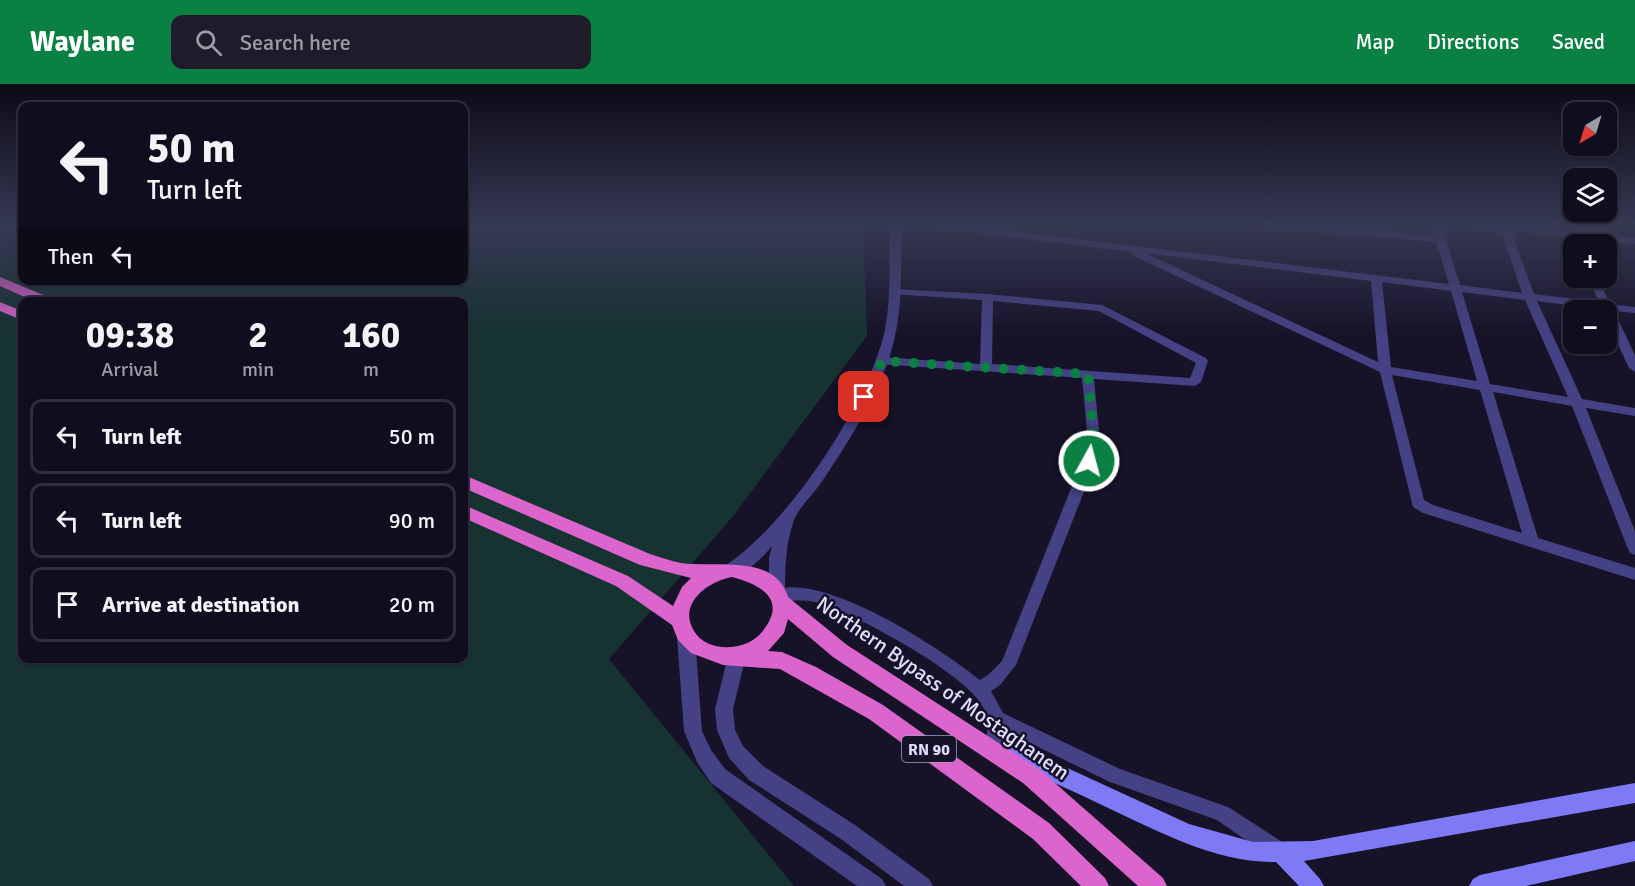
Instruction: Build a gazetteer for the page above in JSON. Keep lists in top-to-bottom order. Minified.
{"streets":{"highway":["Northern Bypass of Mostaghanem","RN 90"]},"crossings":[["Northern Bypass of Mostaghanem","RN 90"]],"north":"bottom left","page":{"header":"Waylane","search":"Search here","nav":["Map","Directions","Saved"],"map_buttons":["+","−"],"turn":["50 m","Turn left"],"then":"Then","eta":["09:38","Arrival","2","min","160","m"],"list":[{"name":"Turn left","value":"50 m"},{"name":"Turn left","value":"90 m"},{"name":"Arrive at destination","value":"20 m"}]}}
